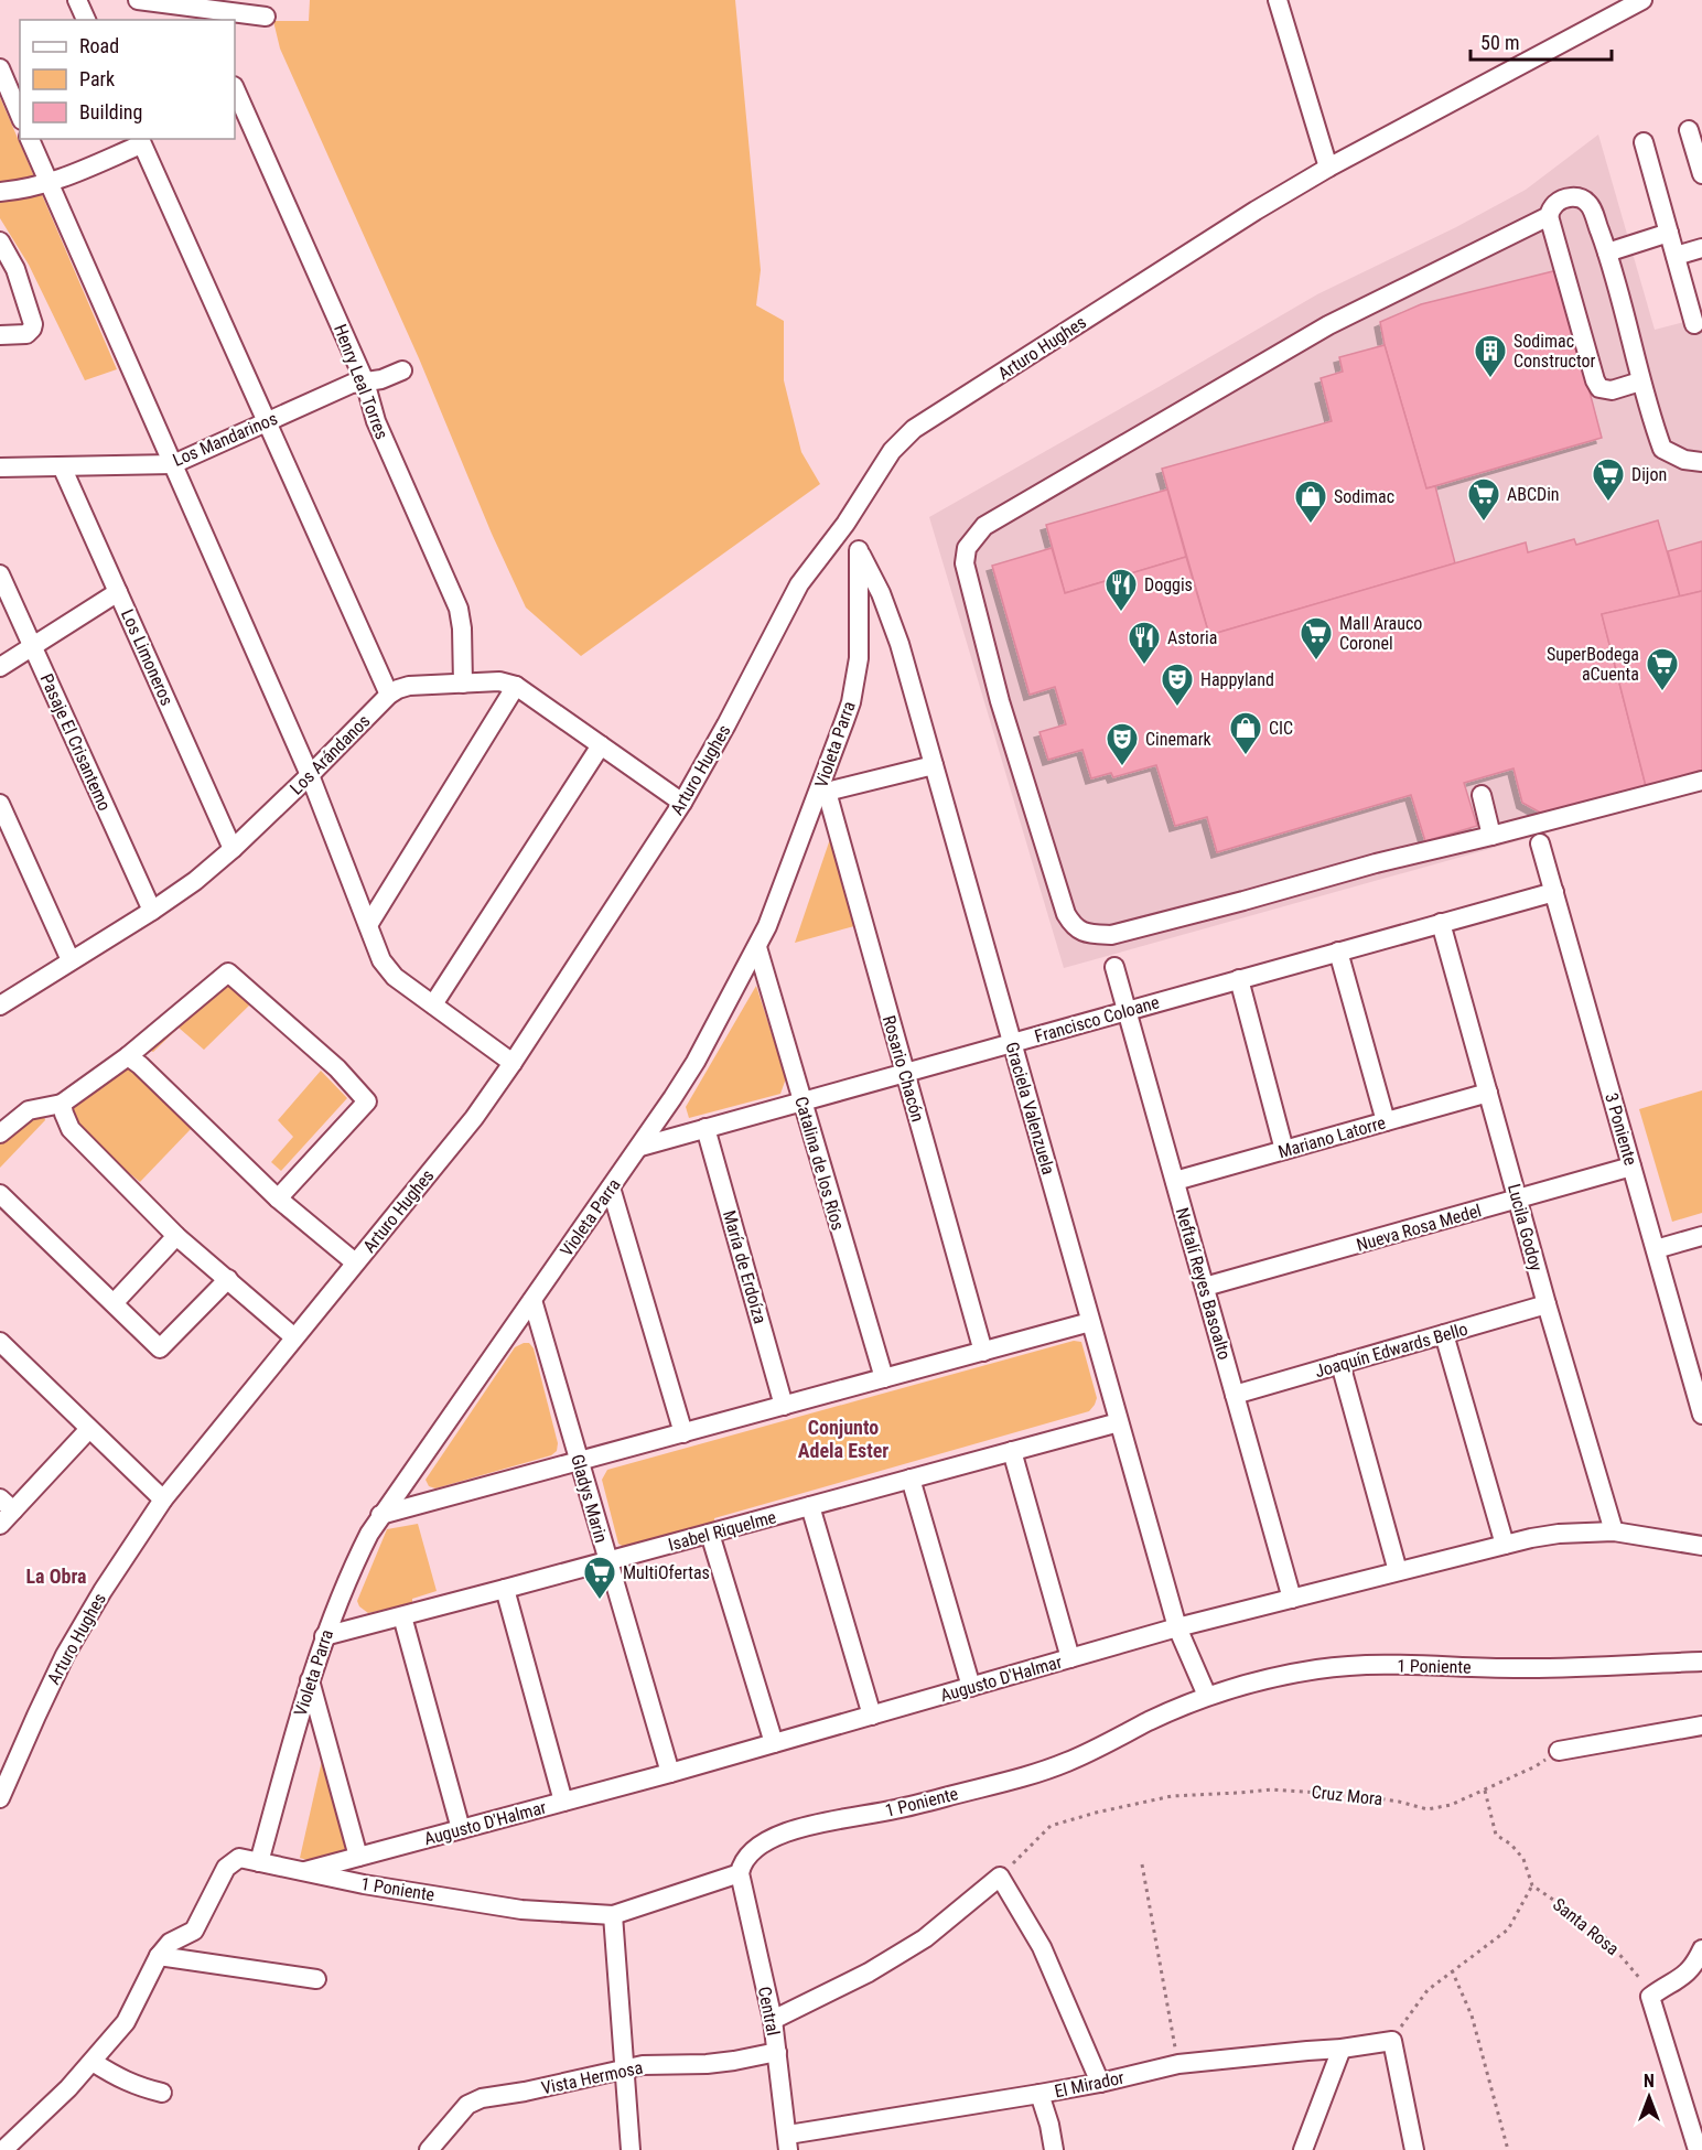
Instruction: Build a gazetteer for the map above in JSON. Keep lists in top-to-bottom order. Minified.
{"streets":{"street":["Arturo Hughes","Henry Leal Torres","Los Mandarinos","Los Limoneros","Pasaje El Crisantemo","Violeta Parra","Los Arándanos","Francisco Coloane","Rosario Chacón","Graciela Valenzuela","3 Poniente","Mariano Latorre","Catalina de los Ríos","Nueva Rosa Medel","Lucila Godoy","María de Erdoíza","Neftalí Reyes Basoalto","Joaquín Edwards Bello","Gladys Marin","Isabel Riquelme","1 Poniente","Augusto D'Halmar","Central","Vista Hermosa","El Mirador"],"path":["Cruz Mora","Santa Rosa"]},"crossings":[["Arturo Hughes","Los Arándanos"],["Arturo Hughes","Graciela Valenzuela"],["Henry Leal Torres","Los Mandarinos"],["Henry Leal Torres","Los Arándanos"],["Los Mandarinos","Los Limoneros"],["Los Limoneros","Los Arándanos"],["Pasaje El Crisantemo","Los Arándanos"],["Violeta Parra","Francisco Coloane"],["Violeta Parra","Rosario Chacón"],["Violeta Parra","Graciela Valenzuela"],["Violeta Parra","Catalina de los Ríos"],["Violeta Parra","Gladys Marin"],["Violeta Parra","Isabel Riquelme"],["Violeta Parra","1 Poniente"],["Francisco Coloane","Rosario Chacón"],["Francisco Coloane","Graciela Valenzuela"],["Francisco Coloane","3 Poniente"],["Francisco Coloane","Catalina de los Ríos"],["Francisco Coloane","Lucila Godoy"],["Francisco Coloane","María de Erdoíza"],["Francisco Coloane","Neftalí Reyes Basoalto"],["Graciela Valenzuela","Isabel Riquelme"],["Graciela Valenzuela","1 Poniente"],["Graciela Valenzuela","Augusto D'Halmar"],["3 Poniente","Nueva Rosa Medel"],["Mariano Latorre","Lucila Godoy"],["Mariano Latorre","Neftalí Reyes Basoalto"],["Nueva Rosa Medel","Lucila Godoy"],["Nueva Rosa Medel","Neftalí Reyes Basoalto"],["Lucila Godoy","Joaquín Edwards Bello"],["Lucila Godoy","Augusto D'Halmar"],["Neftalí Reyes Basoalto","Joaquín Edwards Bello"],["Neftalí Reyes Basoalto","Augusto D'Halmar"],["Gladys Marin","Isabel Riquelme"],["Gladys Marin","Augusto D'Halmar"],["1 Poniente","Augusto D'Halmar"],["1 Poniente","Central"],["Central","Vista Hermosa"],["Central","El Mirador"]],"districts":["Conjunto Adela Ester","La Obra"],"places":{"building":["Sodimac Constructor"],"supermarket":["Dijon","ABCDin","Mall Arauco Coronel","SuperBodega aCuenta","MultiOfertas"],"shop":["Sodimac","CIC"],"restaurant":["Doggis","Astoria"],"theatre":["Happyland","Cinemark"]},"legend":["Road","Park","Building"],"scale_bar":"50 m","north":"top"}
